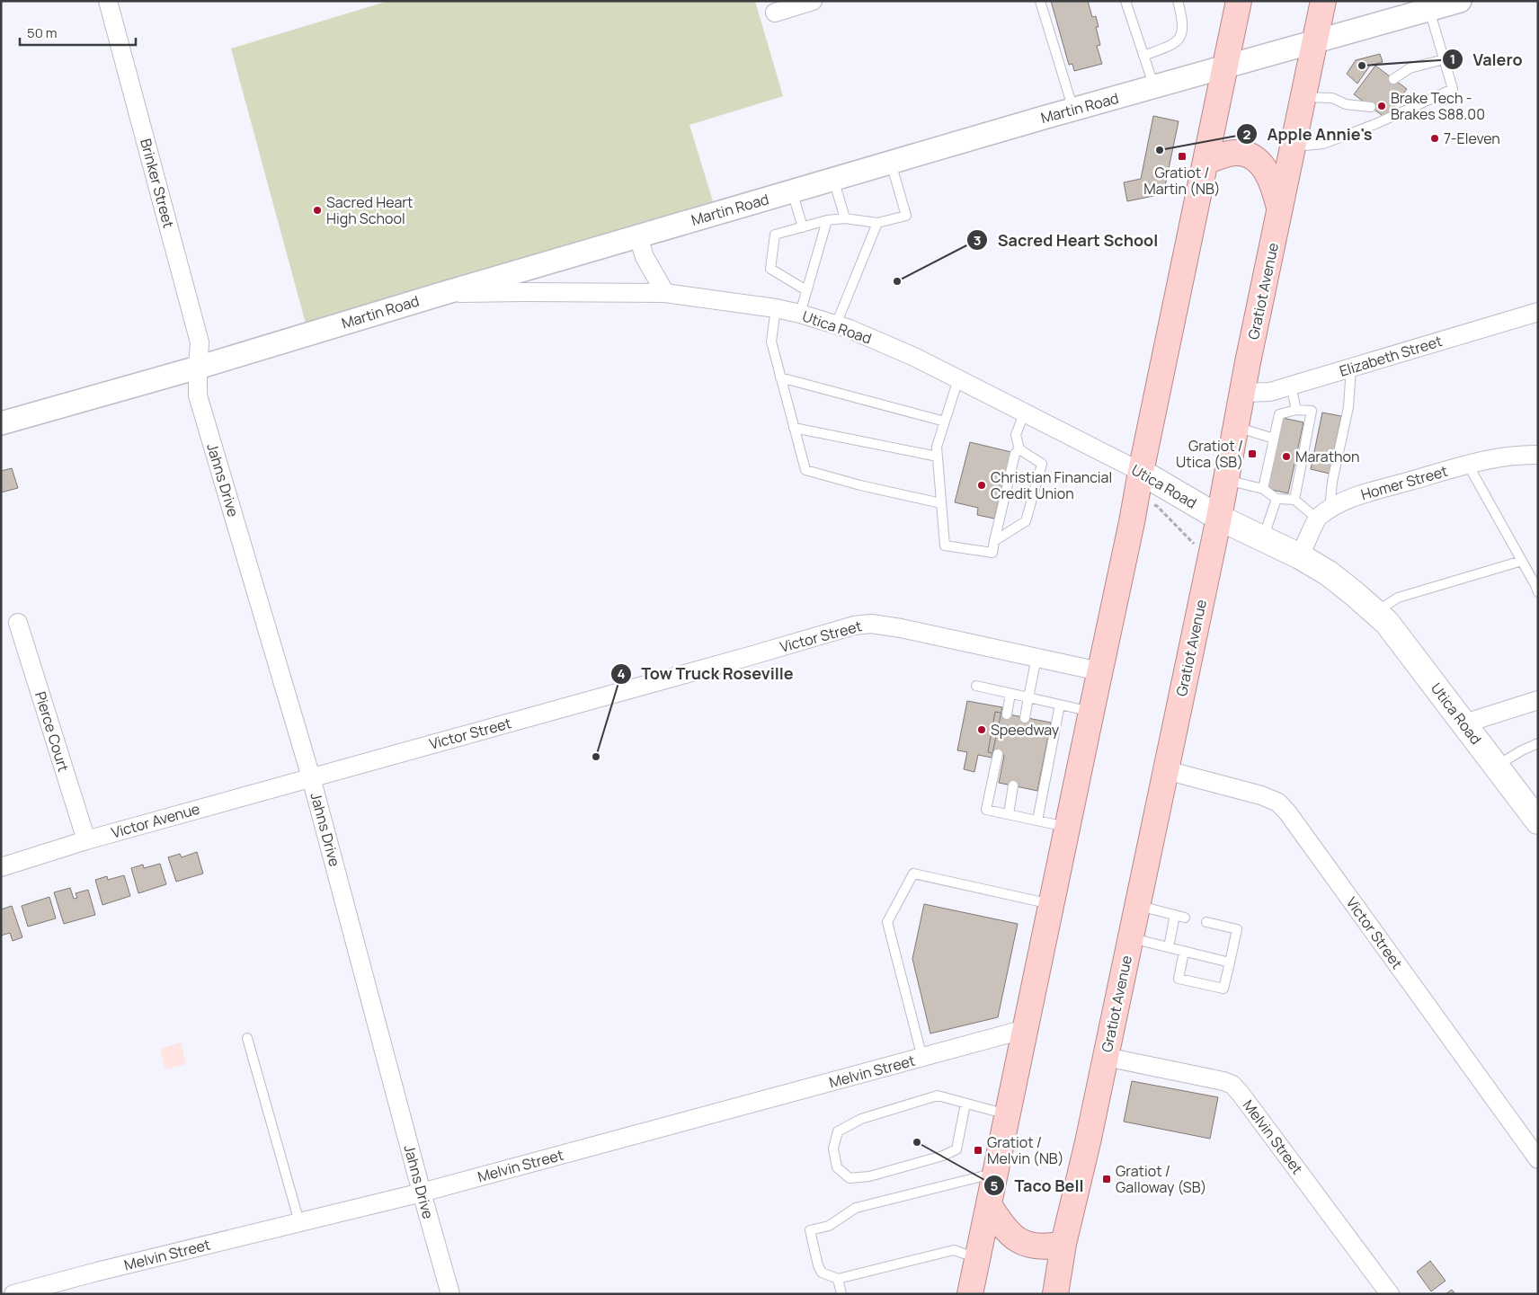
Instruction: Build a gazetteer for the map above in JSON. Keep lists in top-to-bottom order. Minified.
{"streets":{"main road":["Gratiot Avenue","Utica Road"],"street":["Martin Road","Brinker Street","Elizabeth Street","Jahns Drive","Homer Street","Victor Street","Pierce Court","Victor Avenue","Melvin Street"]},"crossings":[["Martin Road","Brinker Street"],["Martin Road","Gratiot Avenue"],["Martin Road","Utica Road"],["Martin Road","Jahns Drive"],["Brinker Street","Jahns Drive"],["Gratiot Avenue","Utica Road"],["Gratiot Avenue","Elizabeth Street"],["Gratiot Avenue","Victor Street"],["Gratiot Avenue","Melvin Street"],["Jahns Drive","Victor Street"],["Jahns Drive","Victor Avenue"],["Jahns Drive","Melvin Street"],["Victor Street","Victor Avenue"],["Pierce Court","Victor Avenue"]],"places":{"other":["Valero","Brake Tech - Brakes S88.00","7-Eleven","Apple Annie's","Sacred Heart High School","Sacred Heart School","Marathon","Christian Financial Credit Union","Speedway","Tow Truck Roseville","Taco Bell"],"transit":["Gratiot / Martin (NB)","Gratiot / Utica (SB)","Gratiot / Melvin (NB)","Gratiot / Galloway (SB)"]},"scale_bar":"50 m"}
